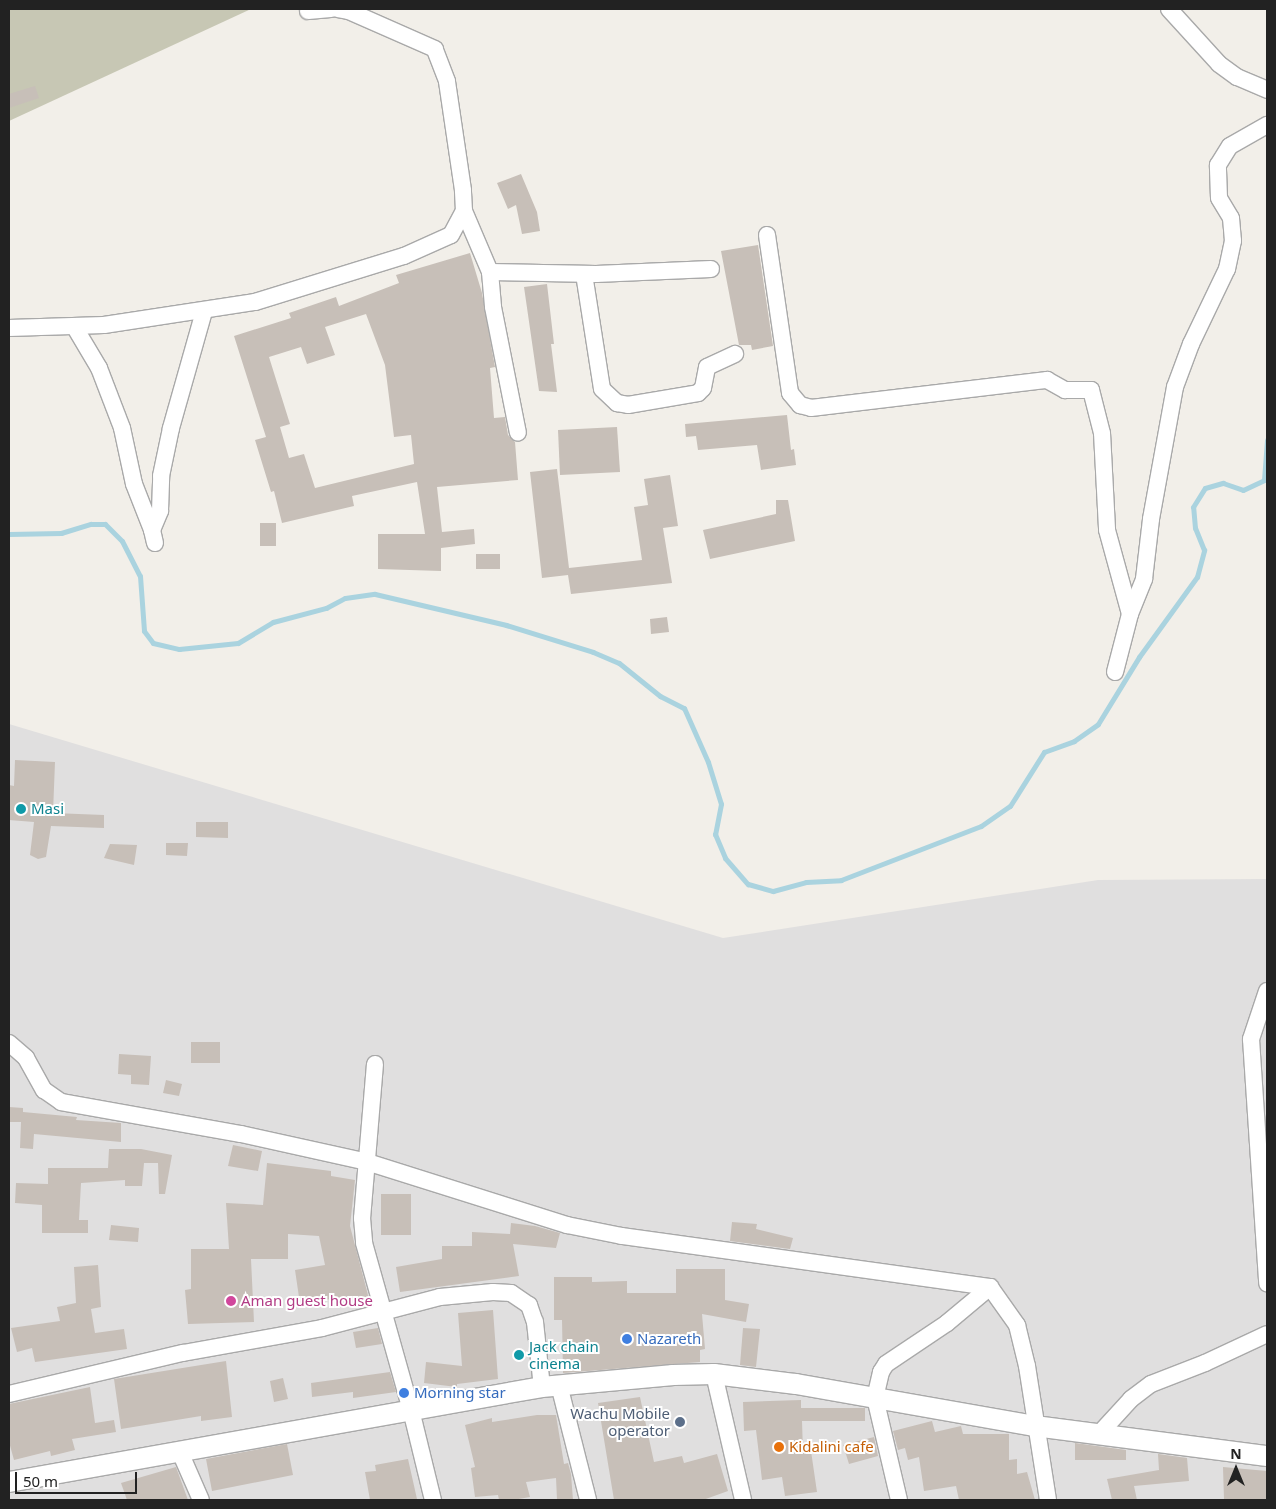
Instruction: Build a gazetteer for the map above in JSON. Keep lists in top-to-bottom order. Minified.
{"places":["Masi","Aman guest house","Nazareth","Jack chain cinema","Morning star","Wachu Mobile operator","Kidalini cafe"],"scale_bar":"50 m","north":"top"}
